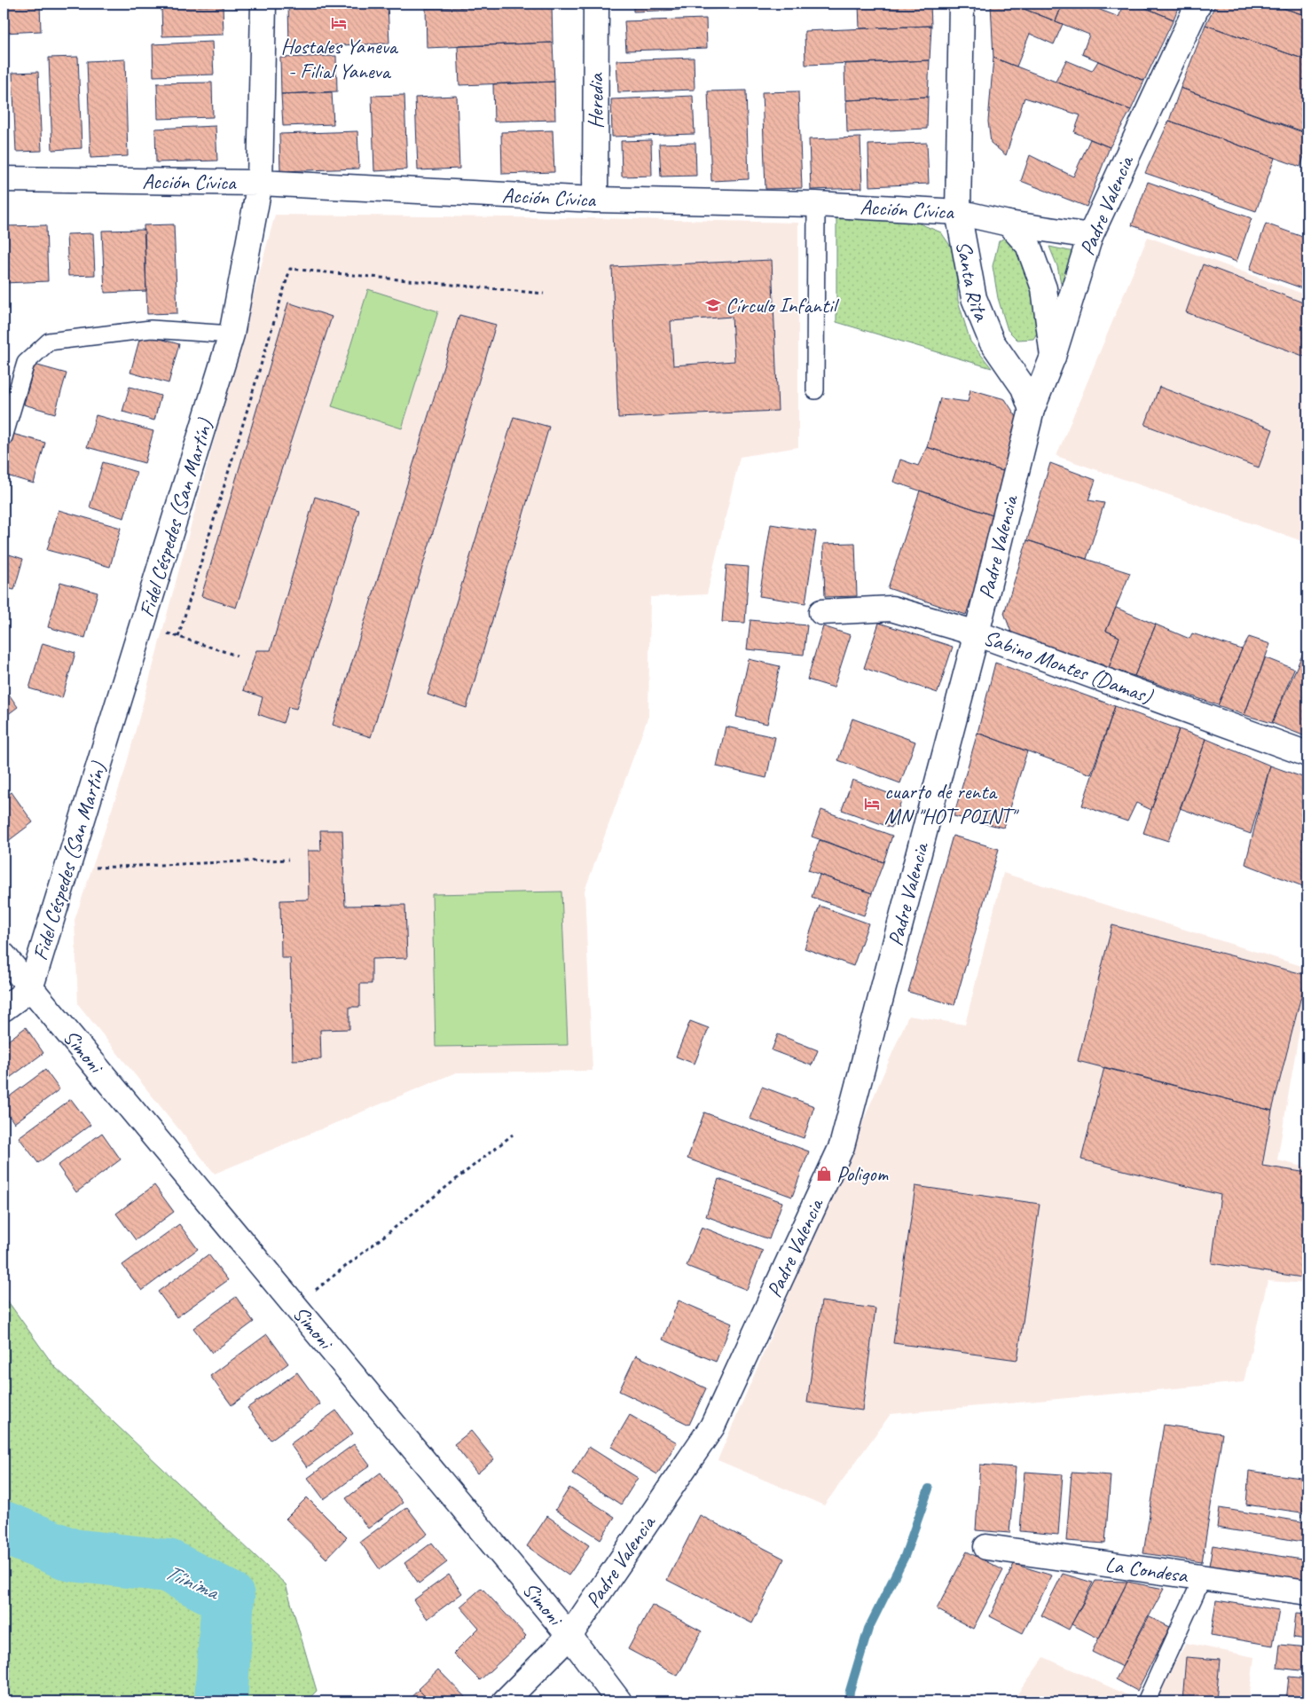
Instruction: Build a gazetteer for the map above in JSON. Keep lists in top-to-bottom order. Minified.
{"streets":{"street":["Heredia","Acción Cívica","Padre Valencia","Santa Rita","Fidel Céspedes (San Martín)","Sabino Montes (Damas)","Simoni","La Condesa"]},"crossings":[["Heredia","Acción Cívica"],["Acción Cívica","Padre Valencia"],["Acción Cívica","Santa Rita"],["Acción Cívica","Fidel Céspedes (San Martín)"],["Padre Valencia","Santa Rita"],["Padre Valencia","Sabino Montes (Damas)"],["Padre Valencia","Simoni"],["Fidel Céspedes (San Martín)","Simoni"]],"water":["Tíinima"],"places":{"hotel":["Hostales Yaneva - Filial Yaneva","cuarto de renta MN \"HOT POINT\""],"school or university":["Círculo Infantil"],"shop":["Poligom"]}}
